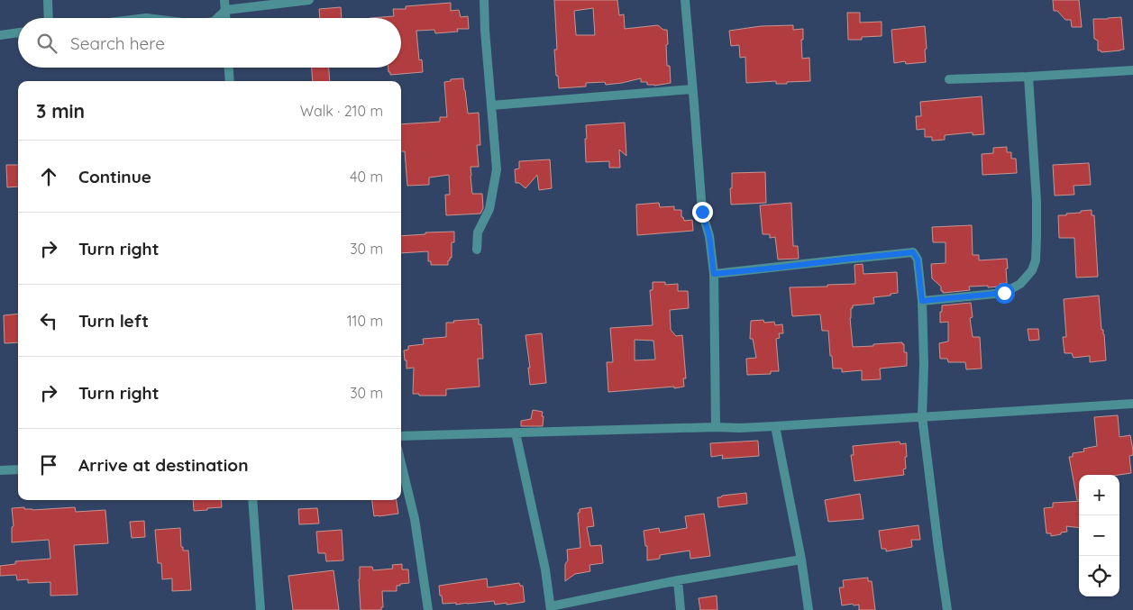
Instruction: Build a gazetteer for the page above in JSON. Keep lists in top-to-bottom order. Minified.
{"page":{"search":"Search here","heading":["3 min","Walk · 210 m"],"list":[["Continue","40 m"],["Turn right","30 m"],["Turn left","110 m"],["Turn right","30 m"],"Arrive at destination"],"map_buttons":["+","−"]}}
